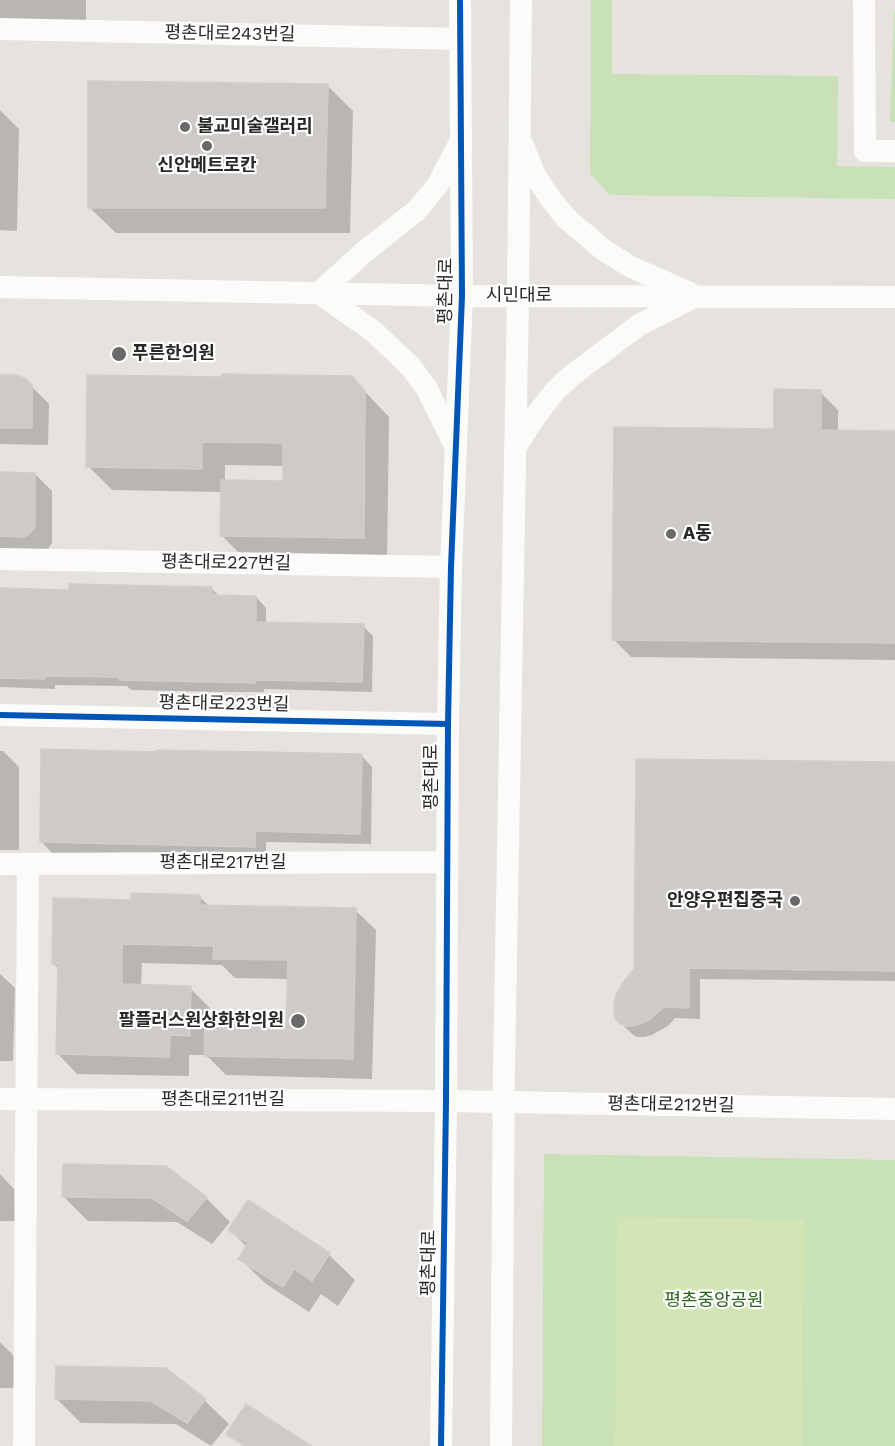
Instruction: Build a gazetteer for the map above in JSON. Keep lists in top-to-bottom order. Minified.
{"streets":{"street":["평촌대로243번길","평촌대로","시민대로","평촌대로227번길","평촌대로223번길","평촌대로217번길","평촌대로211번길","평촌대로212번길"]},"crossings":[["평촌대로243번길","평촌대로"],["평촌대로","시민대로"],["평촌대로","평촌대로227번길"],["평촌대로","평촌대로223번길"],["평촌대로","평촌대로217번길"],["평촌대로","평촌대로211번길"],["평촌대로","평촌대로212번길"],["평촌대로211번길","평촌대로212번길"]],"parks":["평촌중앙공원"],"places":["불교미술갤러리","신안메트로칸","푸른한의원","A동","안양우편집중국","팔플러스원상화한의원"]}
